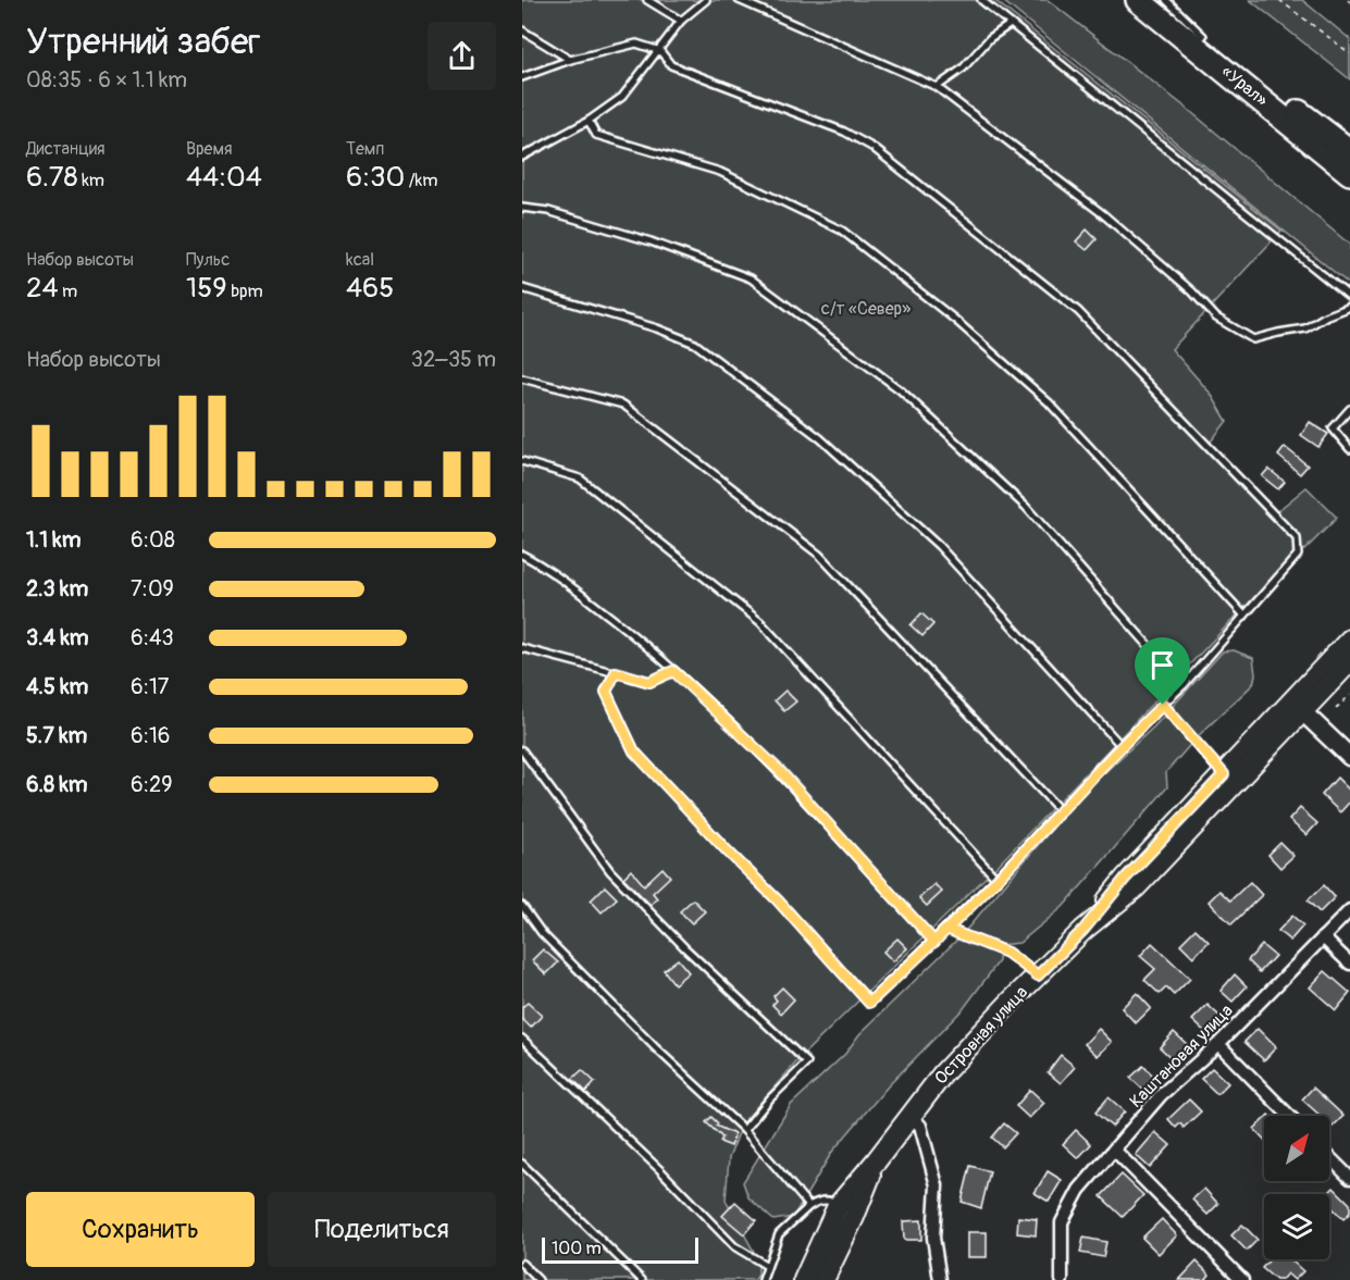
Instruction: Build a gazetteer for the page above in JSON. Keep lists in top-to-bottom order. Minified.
{"streets":{"highway":["«Урал»"],"main road":["Островная улица"],"street":["Каштановая улица"]},"parks":["с/т «Север»"],"scale_bar":"100 m","north":"top right","page":{"heading":["Утренний забег","08:35 · 6 × 1.1 km"],"stats":[["Дистанция","6.78 km"],["Время","44:04"],["Темп","6:30 /km"],["Набор высоты","24 m"],["Пульс","159 bpm"],["kcal","465"]],"chart":["Набор высоты","32–35 m"],"list":[{"name":"1.1 km","note":"6:08"},{"name":"2.3 km","note":"7:09"},{"name":"3.4 km","note":"6:43"},{"name":"4.5 km","note":"6:17"},{"name":"5.7 km","note":"6:16"},{"name":"6.8 km","note":"6:29"}],"buttons":["Сохранить","Поделиться"],"scale":"100 m"}}
